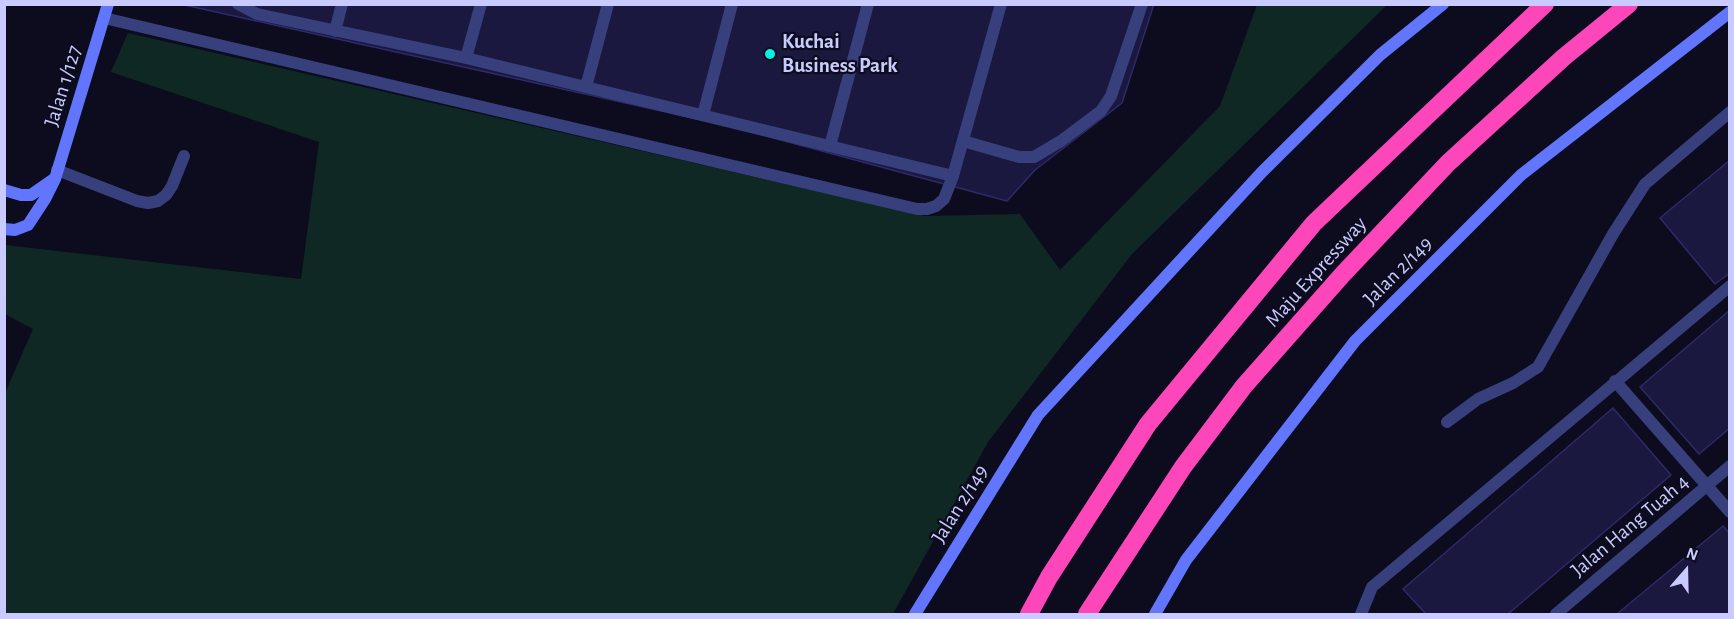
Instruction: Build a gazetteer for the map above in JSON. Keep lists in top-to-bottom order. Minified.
{"streets":{"highway":["Maju Expressway"],"main road":["Jalan 1/127","Jalan 2/149"],"street":["Jalan Hang Tuah 4"]},"places":["Kuchai Business Park"],"north":"top"}
